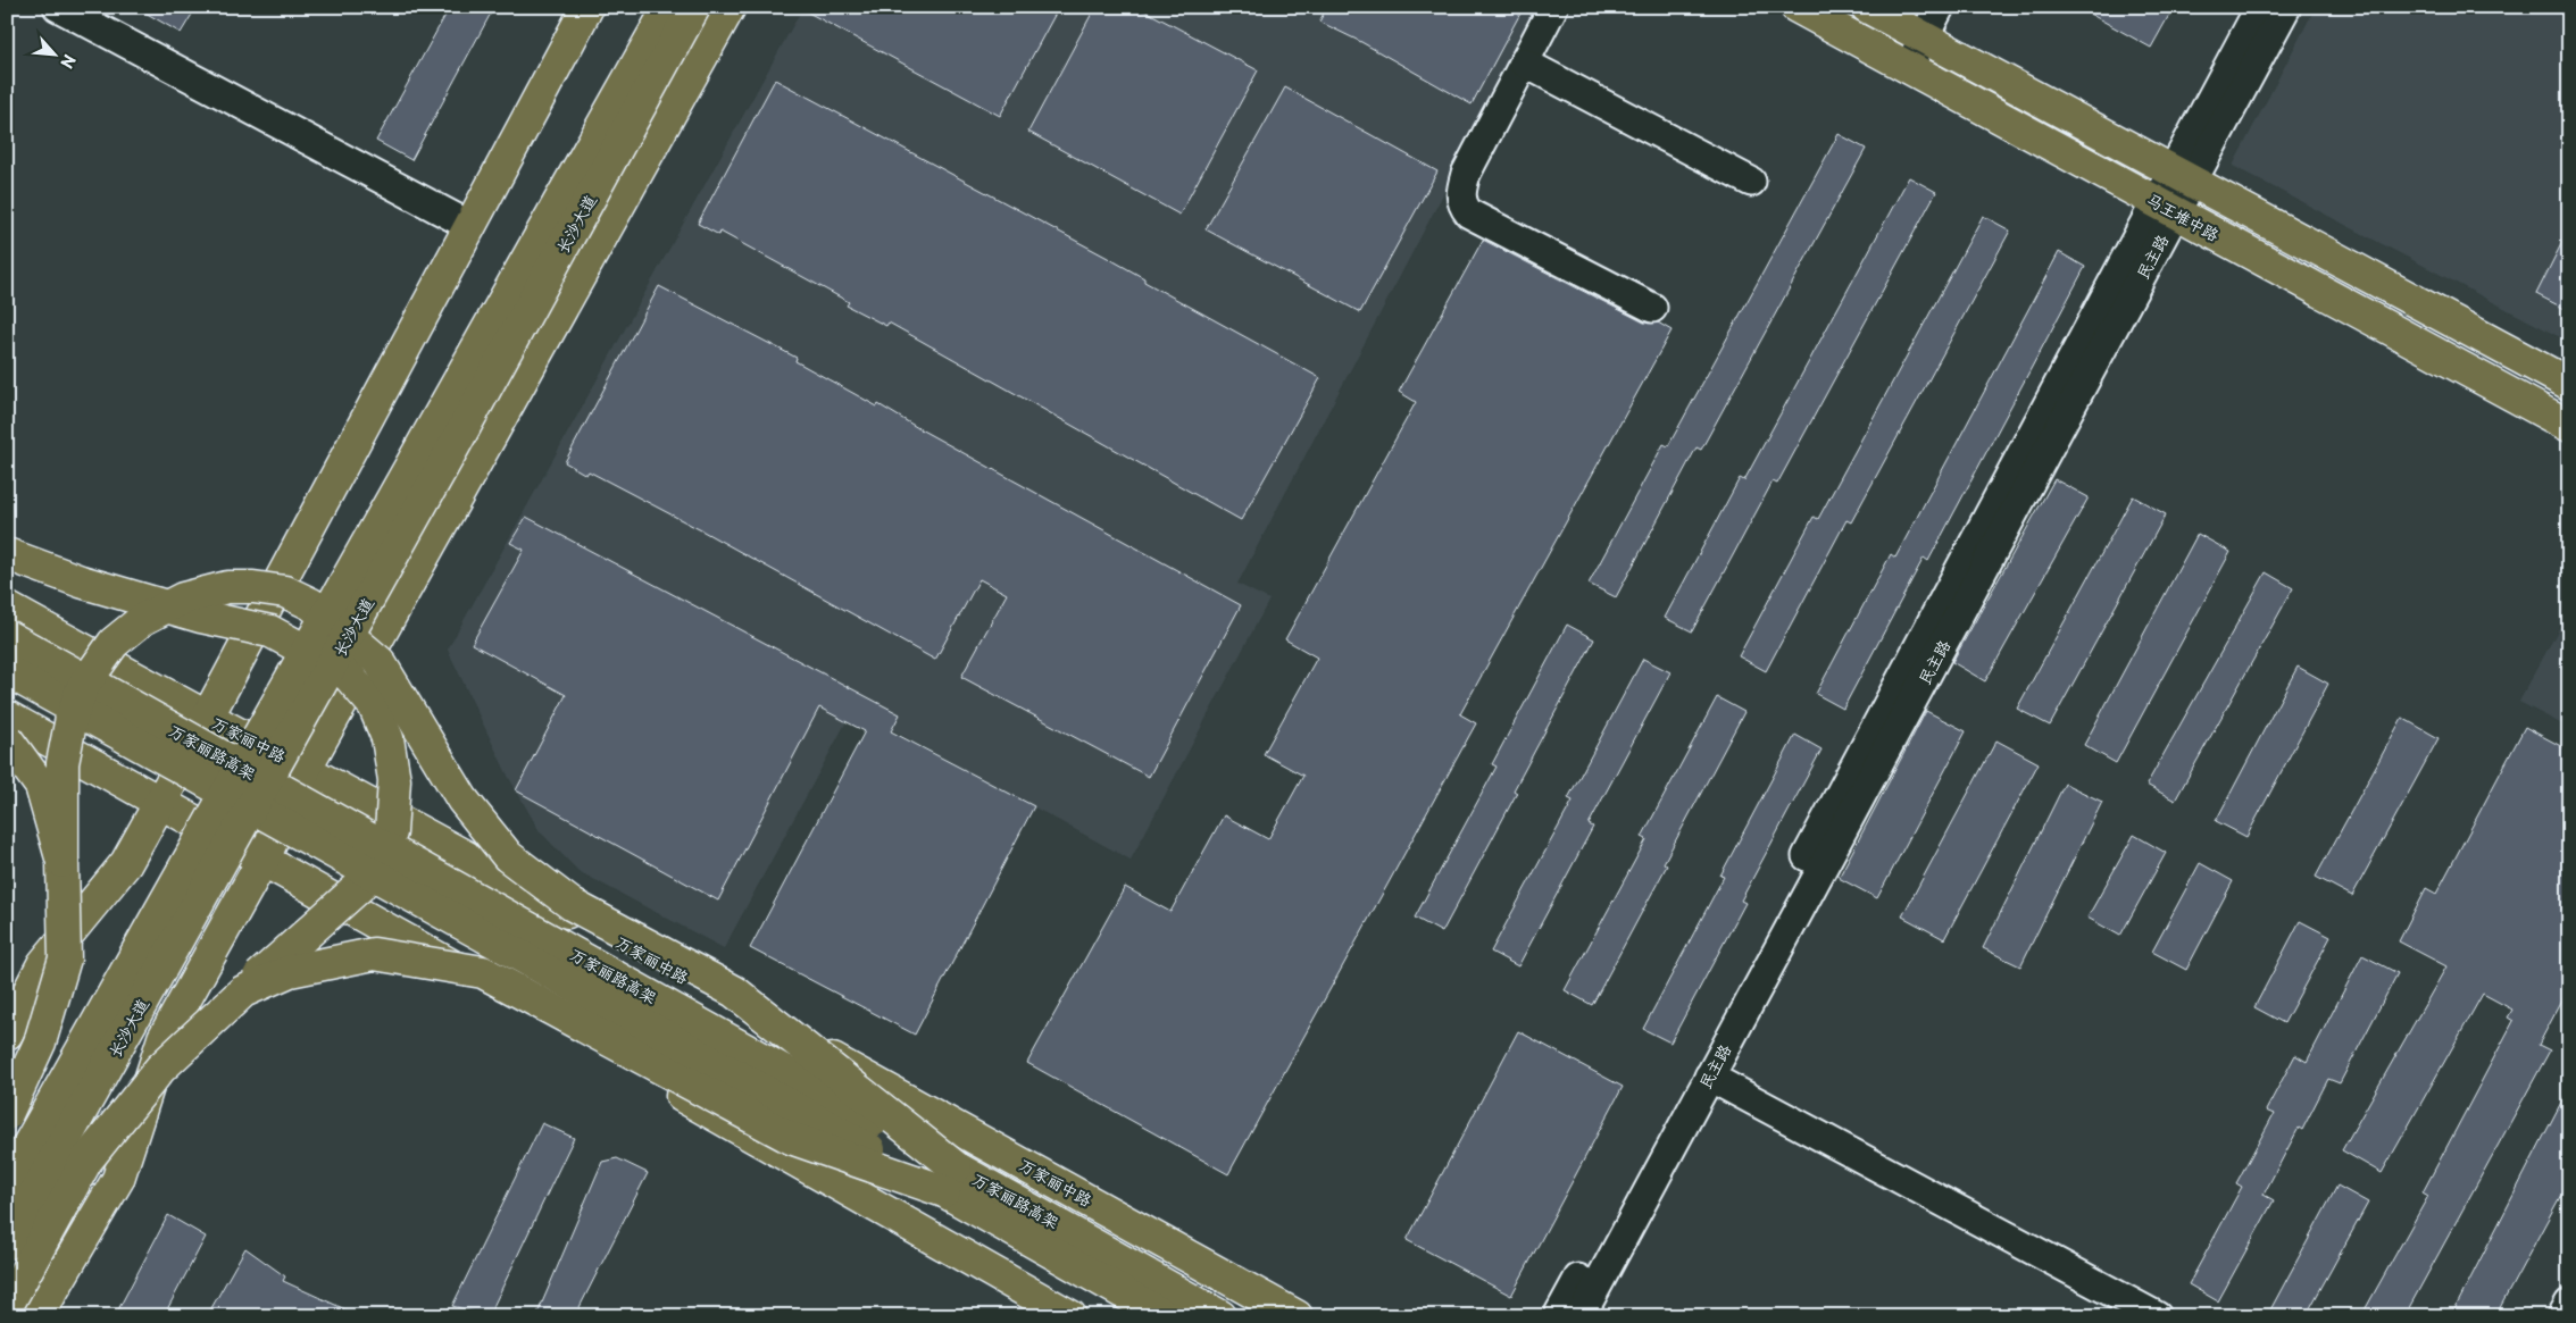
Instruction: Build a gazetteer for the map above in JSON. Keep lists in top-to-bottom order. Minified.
{"streets":{"main road":["马王堆中路","长沙大道","万家丽中路","万家丽路高架"],"street":["民主路"]},"crossings":[["马王堆中路","民主路"]],"north":"bottom right"}
